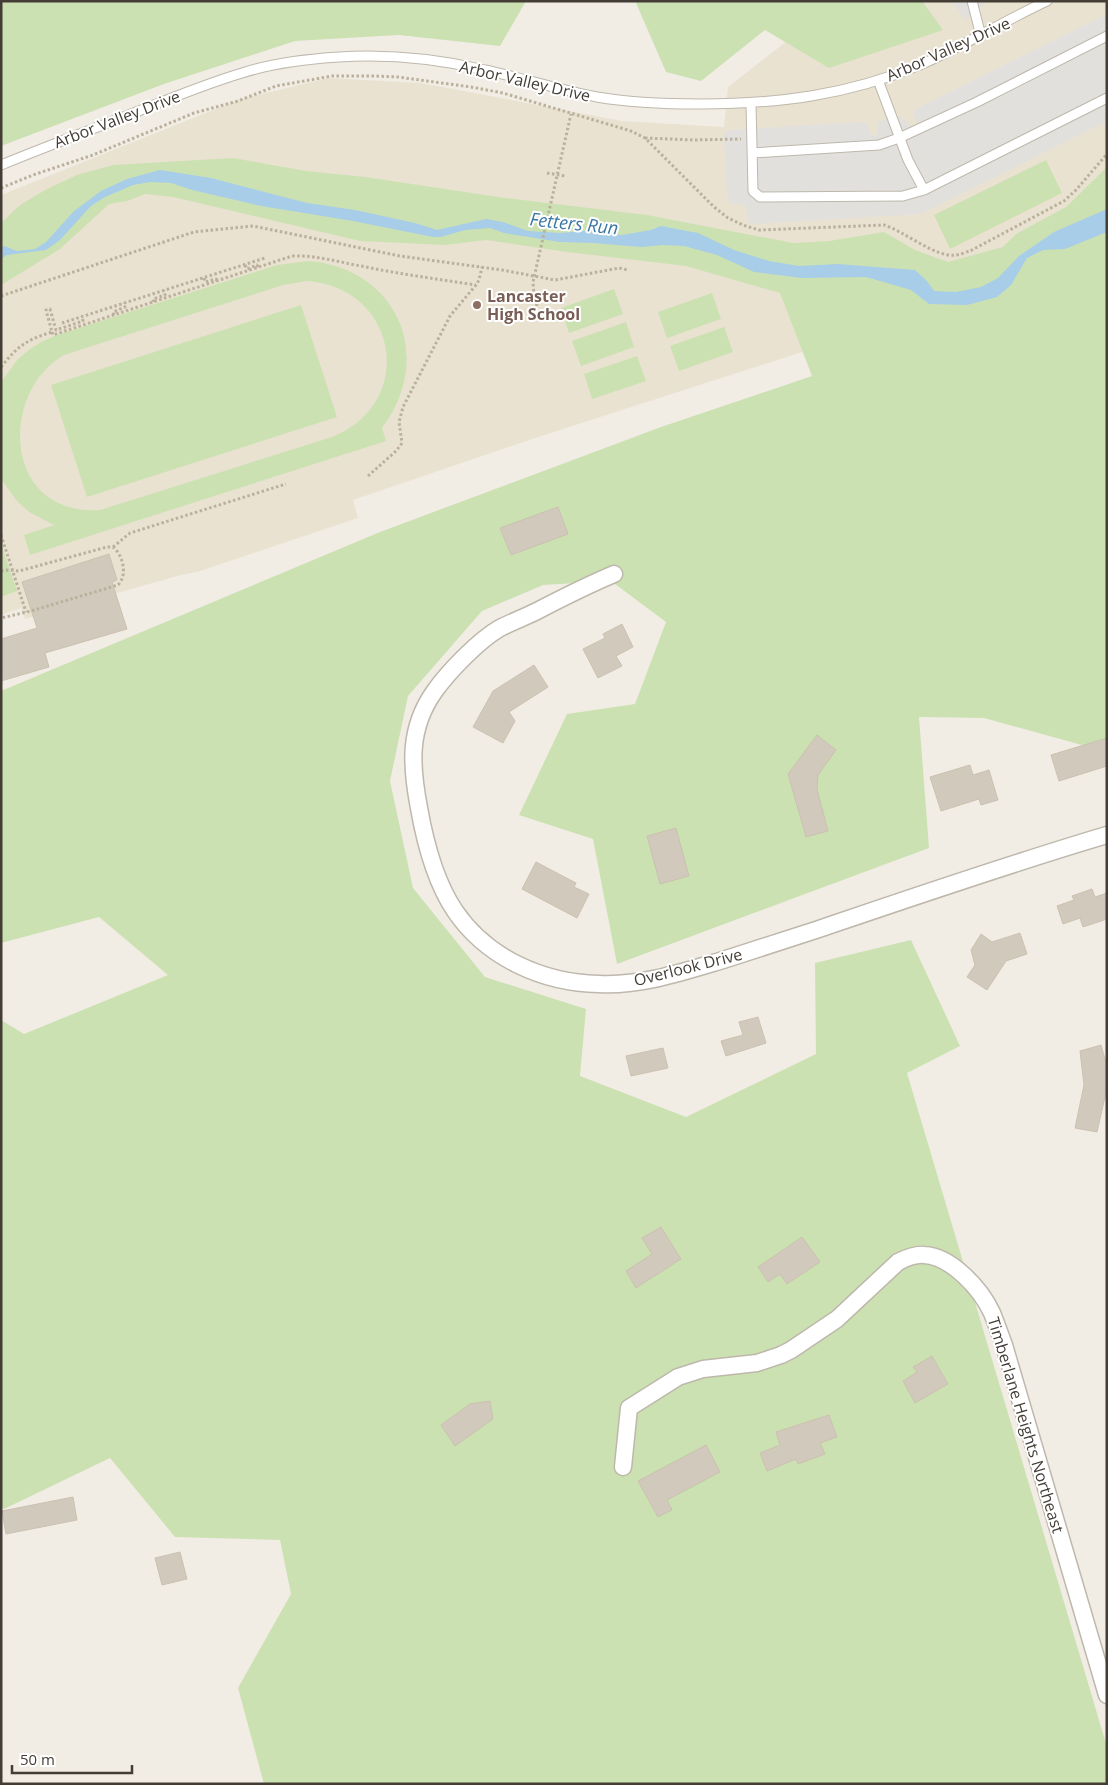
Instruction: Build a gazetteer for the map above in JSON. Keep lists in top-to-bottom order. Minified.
{"streets":{"street":["Overlook Drive","Timberlane Heights Northeast"],"lane":["Arbor Valley Drive"]},"water":["Fetters Run"],"places":["Lancaster High School"],"scale_bar":"50 m"}
